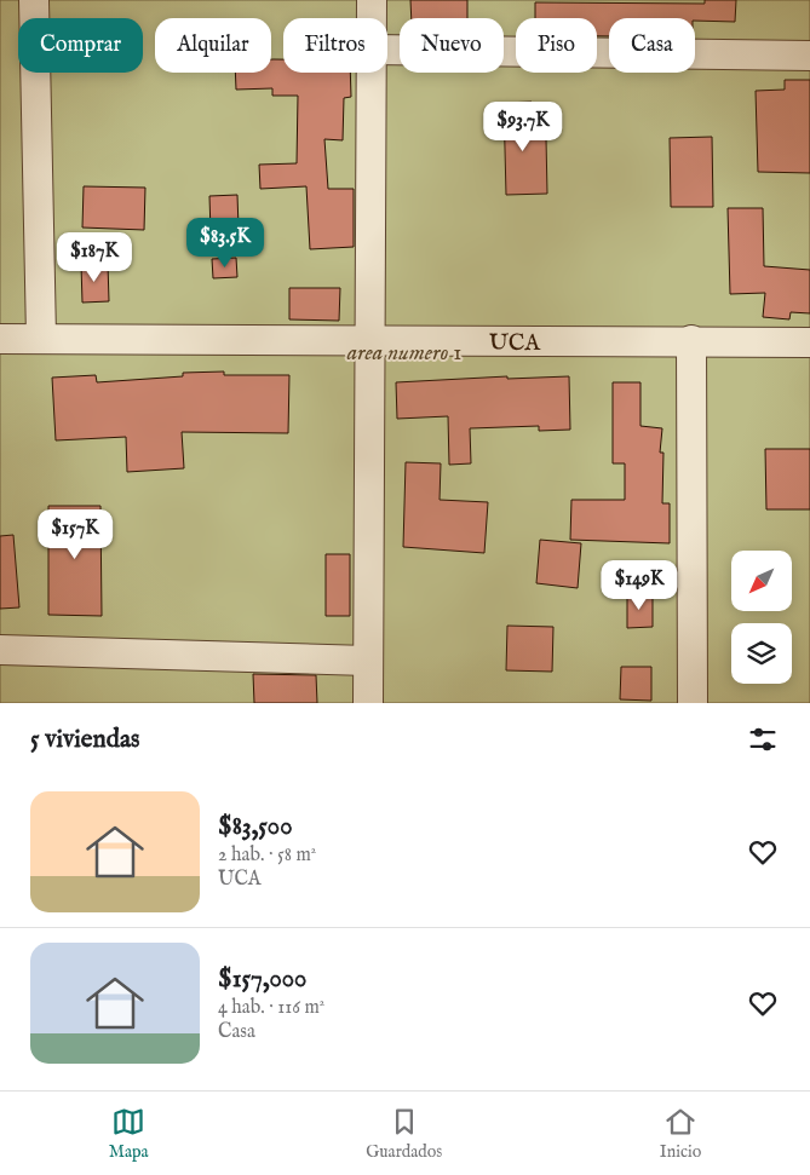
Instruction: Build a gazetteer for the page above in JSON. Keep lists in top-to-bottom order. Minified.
{"streets":{"street":["UCA"]},"parks":["area numero 1"],"north":"bottom left","page":{"chip":["Comprar","Alquilar","Filtros","Nuevo","Piso","Casa"],"price":["$93.7K","$83.5K","$187K","$157K","$149K"],"heading":"5 viviendas","list":[{"name":"$83,500","note":"2 hab. · 58 m² · UCA"},{"name":"$157,000","note":"4 hab. · 116 m² · Casa"}],"tabs":["Mapa","Guardados","Inicio"]}}
